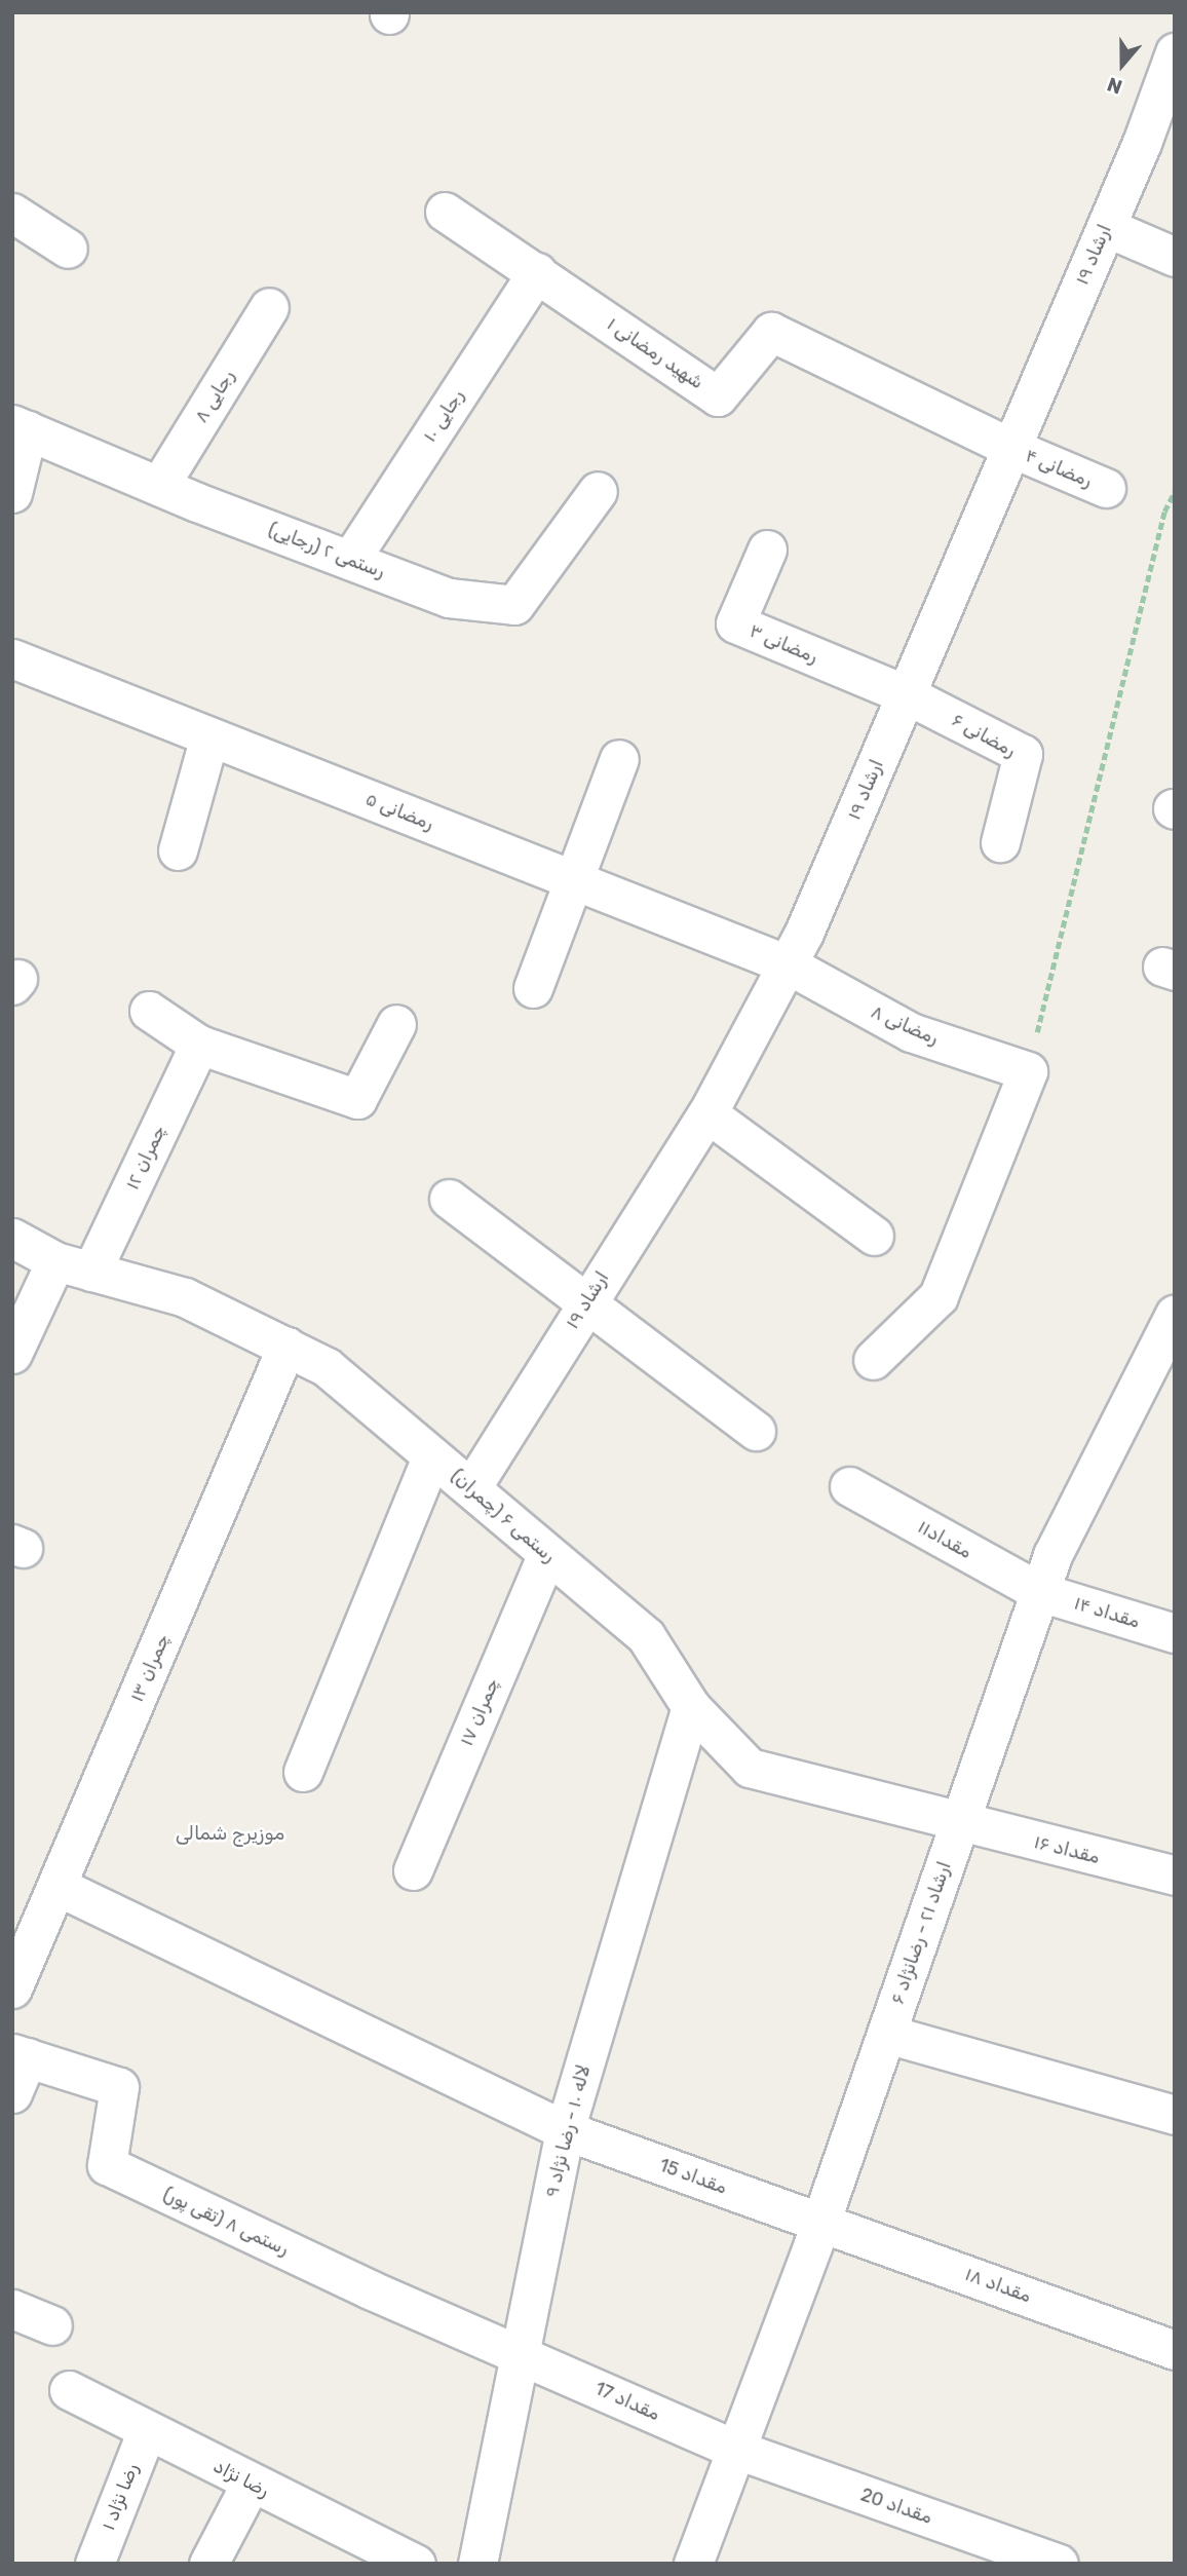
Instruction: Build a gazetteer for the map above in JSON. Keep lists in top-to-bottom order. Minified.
{"streets":{"street":["ارشاد ۱۹","شهید رمضانی ۱","رجایی ۸","رجایی ۱۰","رمضانی ۴","رستمی ۲ (رجایی)","رمضانی ۳","رمضانی ۶","رمضانی ۵","رمضانی ۸","چمران ۱۲","رستمی ۶ (چمران)","مقداد۱۱","مقداد ۱۴","چمران ۱۳","چمران ۱۷","مقداد ۱۶","ارشاد ۲۱ - رضانژاد ۶","لاله ۱۰ - رضا نژاد ۹","مقداد 15","رستمی ۸ (تقی پور)","مقداد ۱۸","مقداد 17","رضا نژاد","رضا نژاد ۱","مقداد 20"]},"crossings":[["ارشاد ۱۹","شهید رمضانی ۱"],["ارشاد ۱۹","رمضانی ۴"],["ارشاد ۱۹","رمضانی ۳"],["ارشاد ۱۹","رمضانی ۶"],["ارشاد ۱۹","رمضانی ۵"],["ارشاد ۱۹","رمضانی ۸"],["ارشاد ۱۹","رستمی ۶ (چمران)"],["شهید رمضانی ۱","رجایی ۱۰"],["شهید رمضانی ۱","رمضانی ۴"],["رجایی ۸","رستمی ۲ (رجایی)"],["رجایی ۱۰","رستمی ۲ (رجایی)"],["رمضانی ۳","رمضانی ۶"],["رمضانی ۵","رمضانی ۸"],["چمران ۱۲","رستمی ۶ (چمران)"],["رستمی ۶ (چمران)","چمران ۱۳"],["رستمی ۶ (چمران)","چمران ۱۷"],["رستمی ۶ (چمران)","مقداد ۱۶"],["رستمی ۶ (چمران)","ارشاد ۲۱ - رضانژاد ۶"],["رستمی ۶ (چمران)","لاله ۱۰ - رضا نژاد ۹"],["مقداد۱۱","مقداد ۱۴"],["مقداد۱۱","ارشاد ۲۱ - رضانژاد ۶"],["مقداد ۱۴","ارشاد ۲۱ - رضانژاد ۶"],["چمران ۱۳","مقداد 15"],["مقداد ۱۶","ارشاد ۲۱ - رضانژاد ۶"],["ارشاد ۲۱ - رضانژاد ۶","مقداد 15"],["ارشاد ۲۱ - رضانژاد ۶","مقداد ۱۸"],["ارشاد ۲۱ - رضانژاد ۶","مقداد 17"],["ارشاد ۲۱ - رضانژاد ۶","مقداد 20"],["لاله ۱۰ - رضا نژاد ۹","مقداد 15"],["لاله ۱۰ - رضا نژاد ۹","رستمی ۸ (تقی پور)"],["لاله ۱۰ - رضا نژاد ۹","مقداد 17"],["مقداد 15","مقداد ۱۸"],["رستمی ۸ (تقی پور)","مقداد 17"],["مقداد 17","مقداد 20"],["رضا نژاد","رضا نژاد ۱"]],"districts":["موزیرج شمالی"],"north":"bottom"}
